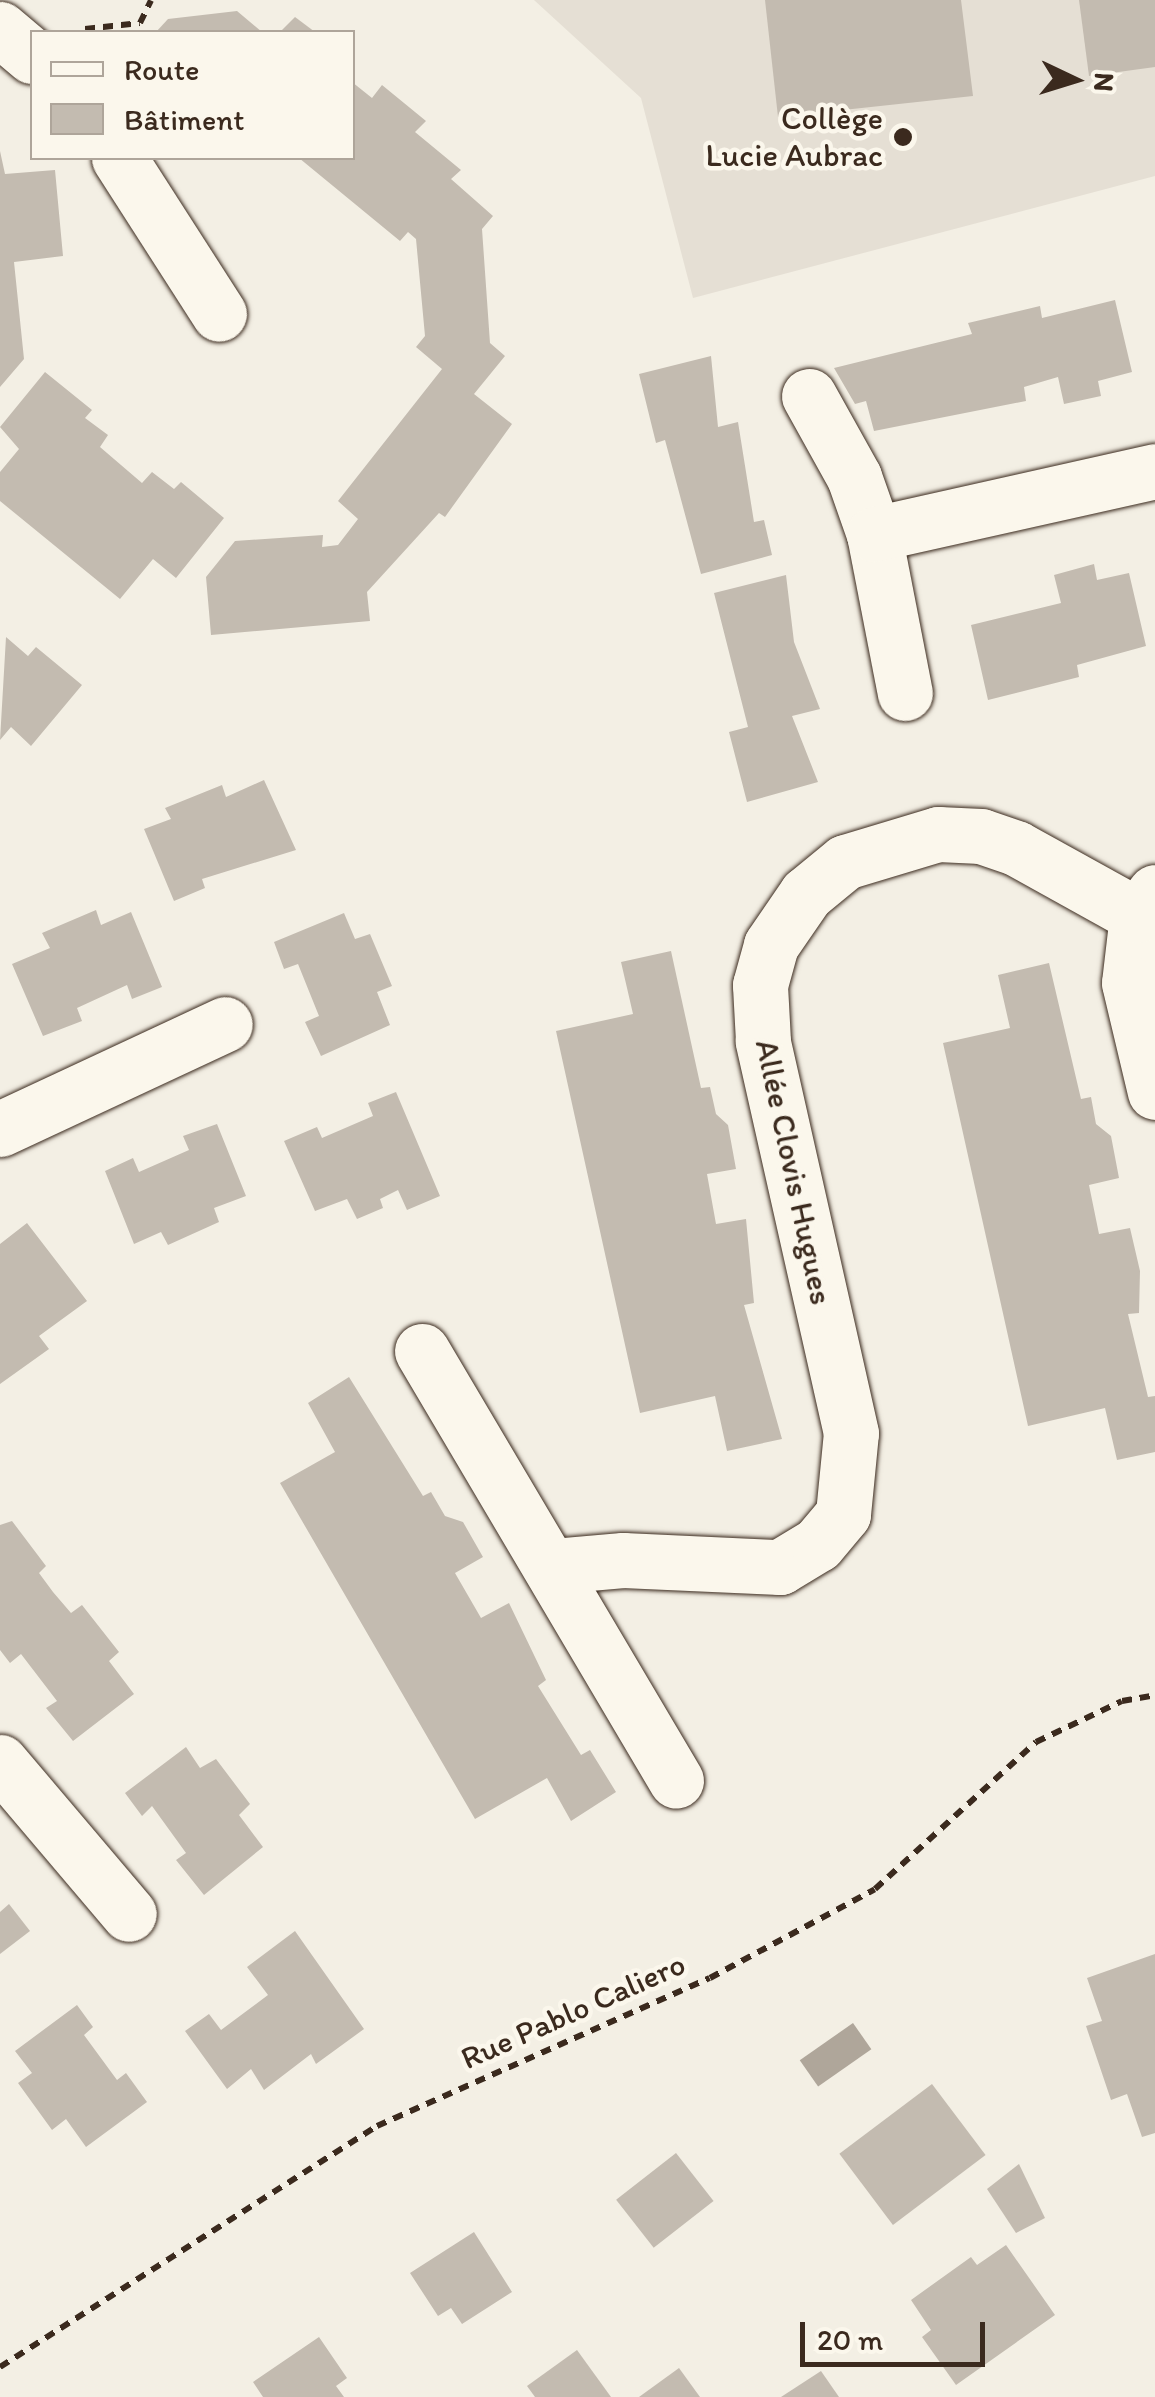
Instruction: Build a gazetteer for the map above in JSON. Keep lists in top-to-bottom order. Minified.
{"streets":{"street":["Allée Clovis Hugues"],"path":["Rue Pablo Caliero"]},"places":["Collège Lucie Aubrac"],"legend":["Route","Bâtiment"],"scale_bar":"20 m","north":"right"}
